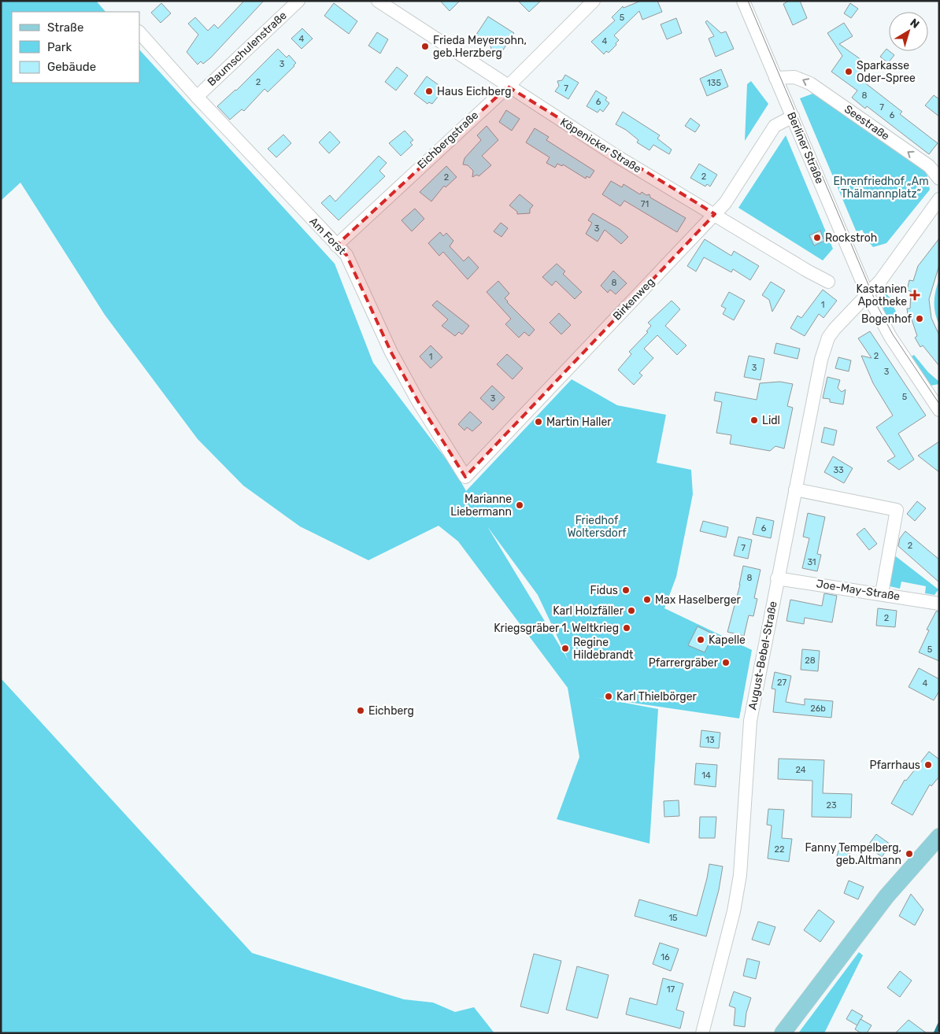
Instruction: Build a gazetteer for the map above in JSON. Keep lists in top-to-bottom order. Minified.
{"streets":{"street":["Baumschulenstraße","Seestraße","Eichbergstraße","Köpenicker Straße","Berliner Straße","Am Forst","Birkenweg","Joe-May-Straße","August-Bebel-Straße"]},"crossings":[["Baumschulenstraße","Am Forst"],["Seestraße","Berliner Straße"],["Eichbergstraße","Köpenicker Straße"],["Eichbergstraße","Am Forst"],["Köpenicker Straße","Birkenweg"],["Berliner Straße","Birkenweg"],["Berliner Straße","August-Bebel-Straße"],["Am Forst","Birkenweg"],["Joe-May-Straße","August-Bebel-Straße"]],"one_way":["Seestraße"],"parks":["Ehrenfriedhof „Am Thälmannplatz”","Friedhof Woltersdorf"],"places":{"other":["Frieda Meyersohn, geb.Herzberg","Sparkasse Oder-Spree","Haus Eichberg","Rockstroh","Bogenhof","Lidl","Martin Haller","Marianne Liebermann","Fidus","Max Haselberger","Karl Holzfäller","Kriegsgräber 1. Weltkrieg","Kapelle","Regine Hildebrandt","Pfarrergräber","Karl Thielbörger","Eichberg","Pfarrhaus","Fanny Tempelberg, geb.Altmann"],"health":["Kastanien Apotheke"]},"house_numbers":["5","4","4","3","2","135","7","8","6","7","6","2","2","71","3","8","1","2","1","3","3","5","3","33","6","2","7","31","8","2","5","28","27","4","26b","13","24","14","23","22","15","16","17"],"legend":["Straße","Park","Gebäude"],"north":"top right"}
